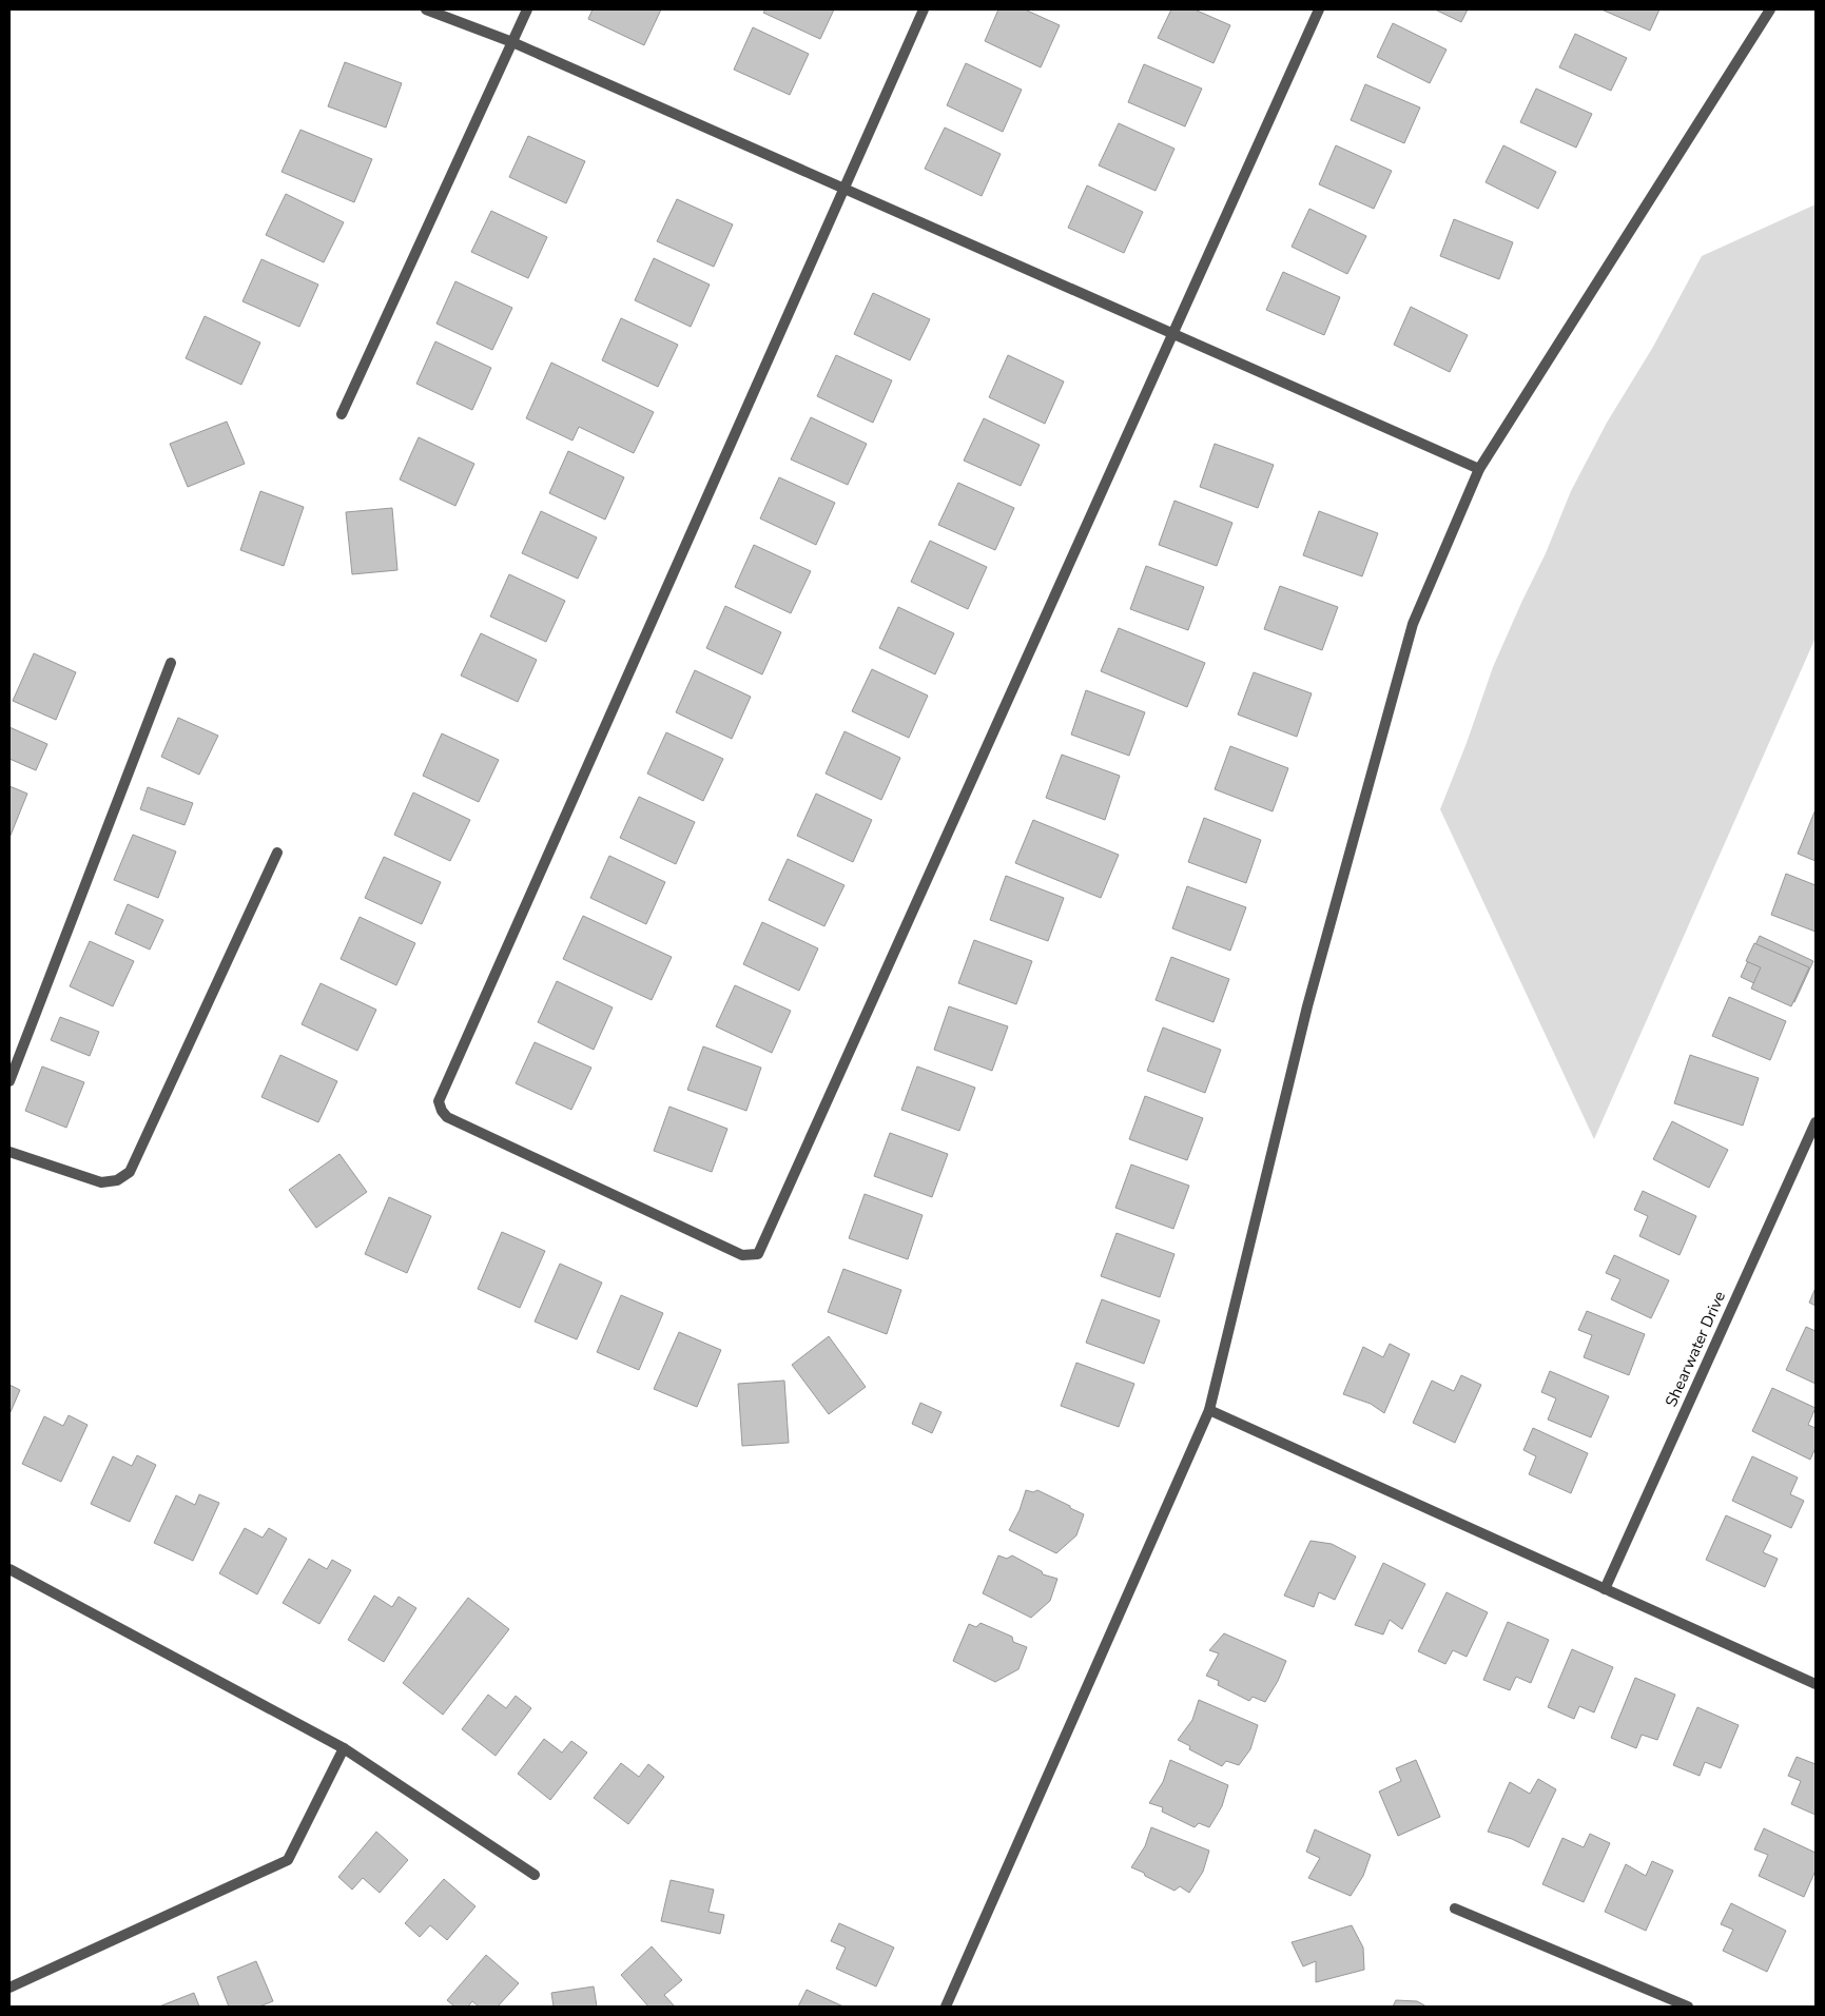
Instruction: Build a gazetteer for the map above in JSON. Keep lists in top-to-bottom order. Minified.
{"streets":{"street":["Shearwater Drive"]}}
